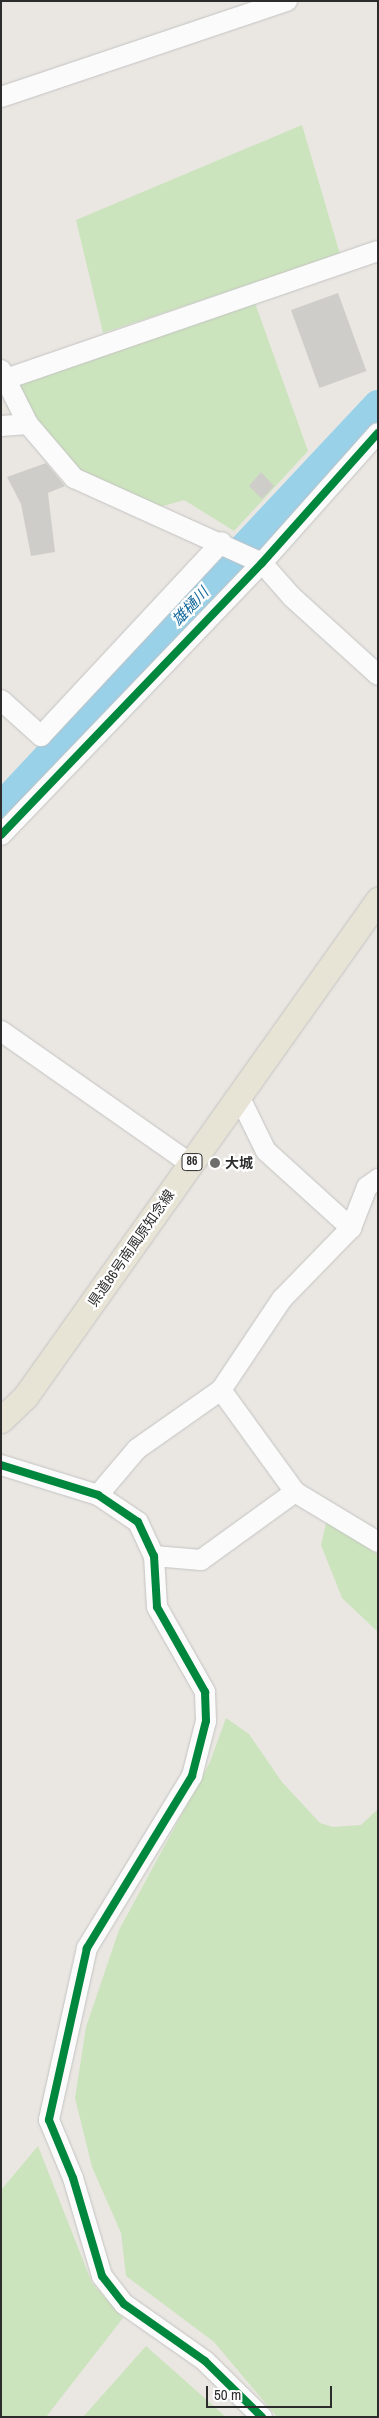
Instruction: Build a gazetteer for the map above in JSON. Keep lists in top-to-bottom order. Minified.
{"streets":{"main road":["86","県道86号南風原知念線"]},"water":["雄樋川"],"places":["大城"],"scale_bar":"50 m"}
